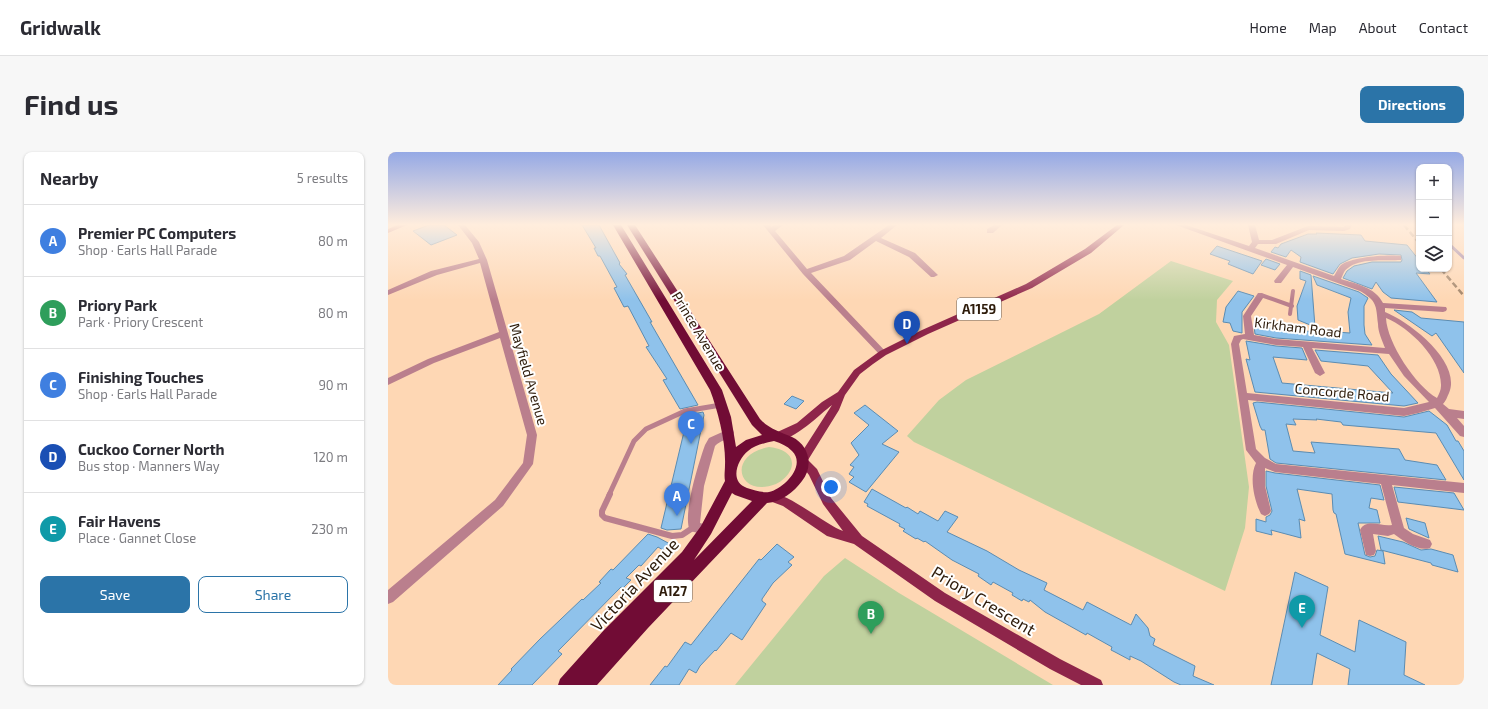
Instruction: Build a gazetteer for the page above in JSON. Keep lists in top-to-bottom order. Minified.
{"streets":{"highway":["Prince Avenue","Victoria Avenue","A127"],"main road":["A1159","Priory Crescent"],"street":["Kirkham Road","Mayfield Avenue","Concorde Road"]},"crossings":[["A1159","Prince Avenue"],["A1159","Victoria Avenue"],["A1159","A127"],["A1159","Priory Crescent"],["Kirkham Road","Concorde Road"],["Prince Avenue","Victoria Avenue"],["Prince Avenue","A127"],["Prince Avenue","Priory Crescent"],["Victoria Avenue","A127"],["Victoria Avenue","Priory Crescent"],["A127","Priory Crescent"]],"page":{"header":"Gridwalk","nav":["Home","Map","About","Contact"],"buttons":["Directions",["Save","Share"]],"title":"Find us","heading":["Nearby","5 results"],"map_buttons":["+","−"],"list":[{"mark":"A","name":"Premier PC Computers","note":"Shop · Earls Hall Parade","value":"80 m"},{"mark":"B","name":"Priory Park","note":"Park · Priory Crescent","value":"80 m"},{"mark":"C","name":"Finishing Touches","note":"Shop · Earls Hall Parade","value":"90 m"},{"mark":"D","name":"Cuckoo Corner North","note":"Bus stop · Manners Way","value":"120 m"},{"mark":"E","name":"Fair Havens","note":"Place · Gannet Close","value":"230 m"}],"pins":["D","C","A","E","B"]}}
